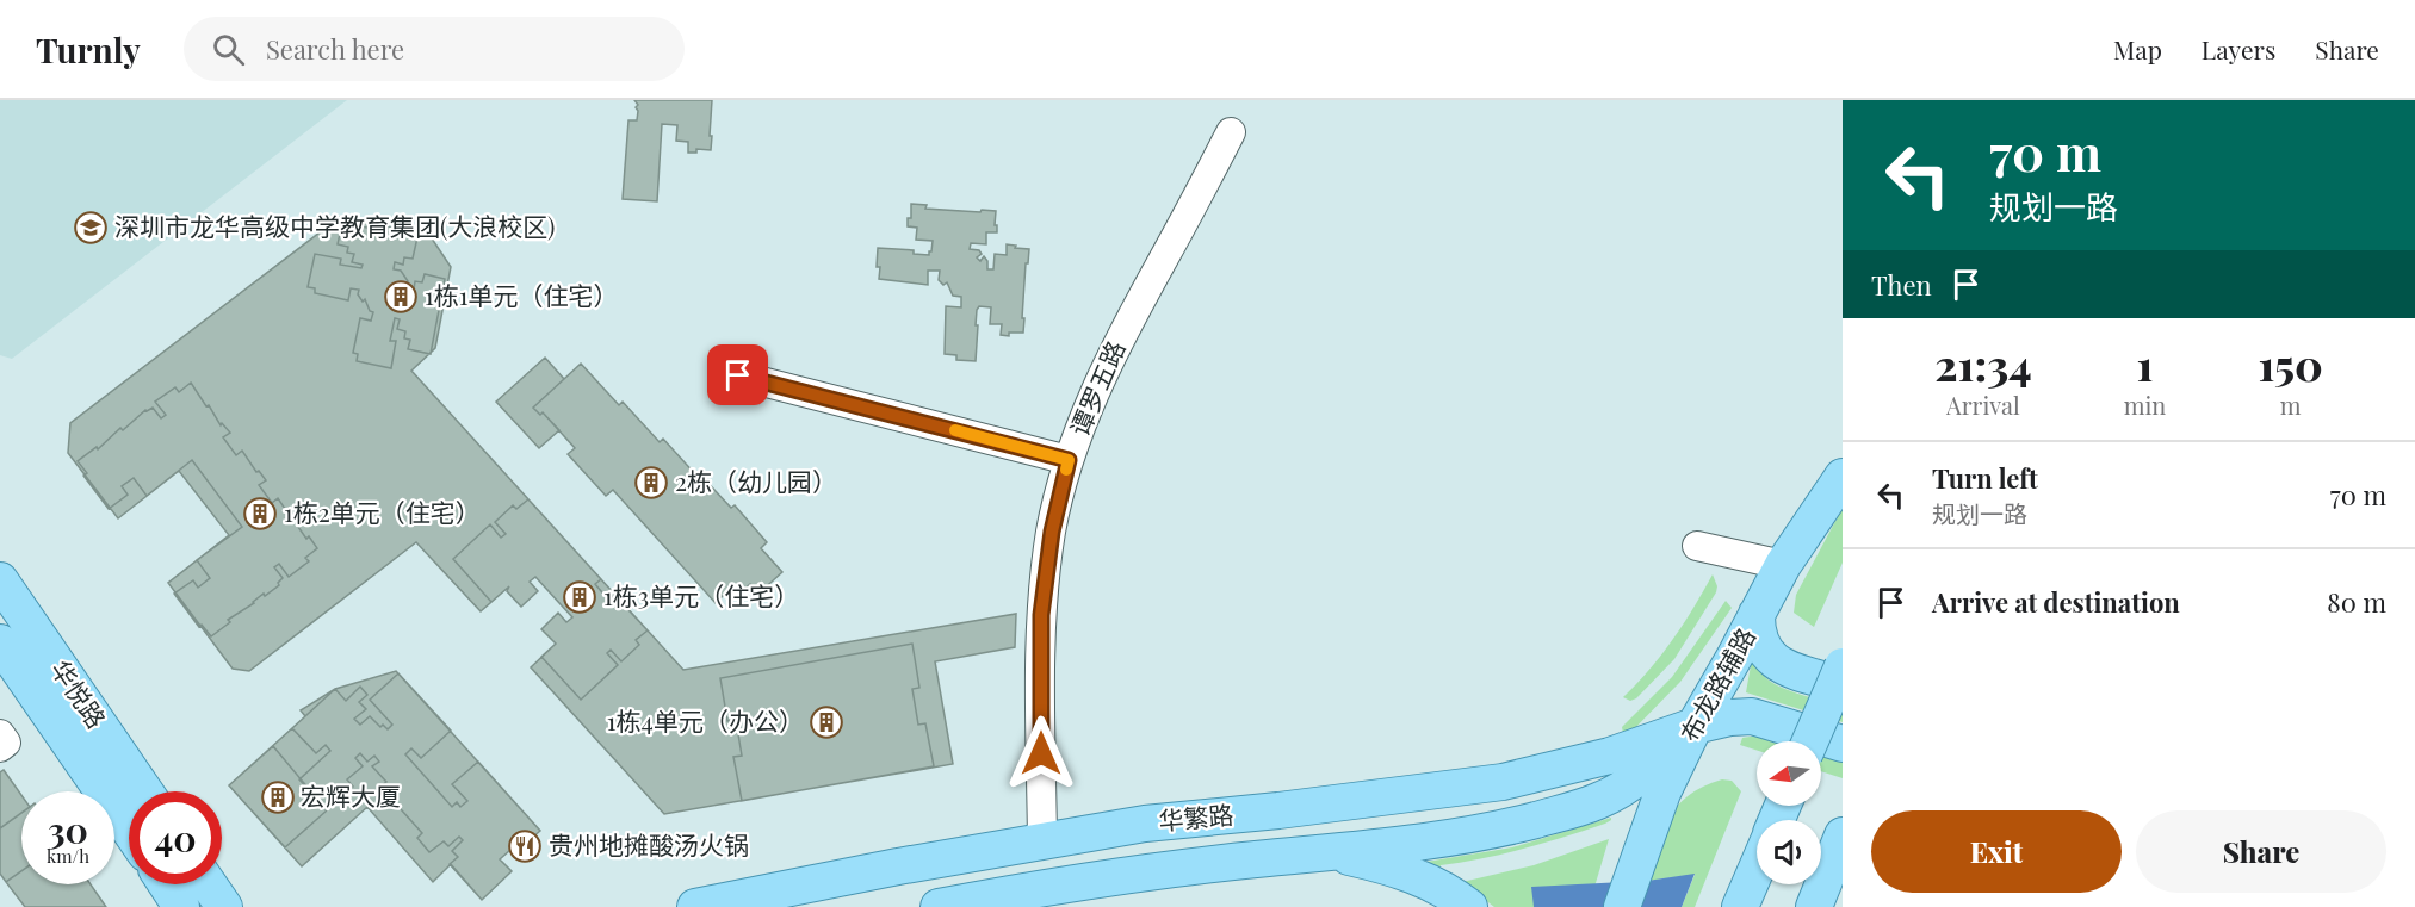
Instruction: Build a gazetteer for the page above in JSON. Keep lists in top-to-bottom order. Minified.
{"streets":{"main road":["布龙路辅路","华悦路","华繁路"],"street":["谭罗五路"]},"crossings":[["谭罗五路","华繁路"],["布龙路辅路","华繁路"]],"places":{"school or university":["深圳市龙华高级中学教育集团(大浪校区)"],"building":["1栋1单元（住宅）","2栋（幼儿园）","1栋2单元（住宅）","1栋3单元（住宅）","1栋4单元（办公）","宏辉大厦"],"restaurant":["贵州地摊酸汤火锅"]},"north":"left","page":{"header":"Turnly","search":"Search here","nav":["Map","Layers","Share"],"turn":["70 m","规划一路"],"then":"Then","eta":["21:34","Arrival","1","min","150","m"],"list":[{"name":"Turn left","note":"规划一路","value":"70 m"},{"name":"Arrive at destination","value":"80 m"}],"speed":"30 km/h","limit":"40","buttons":["Exit","Share"]}}
